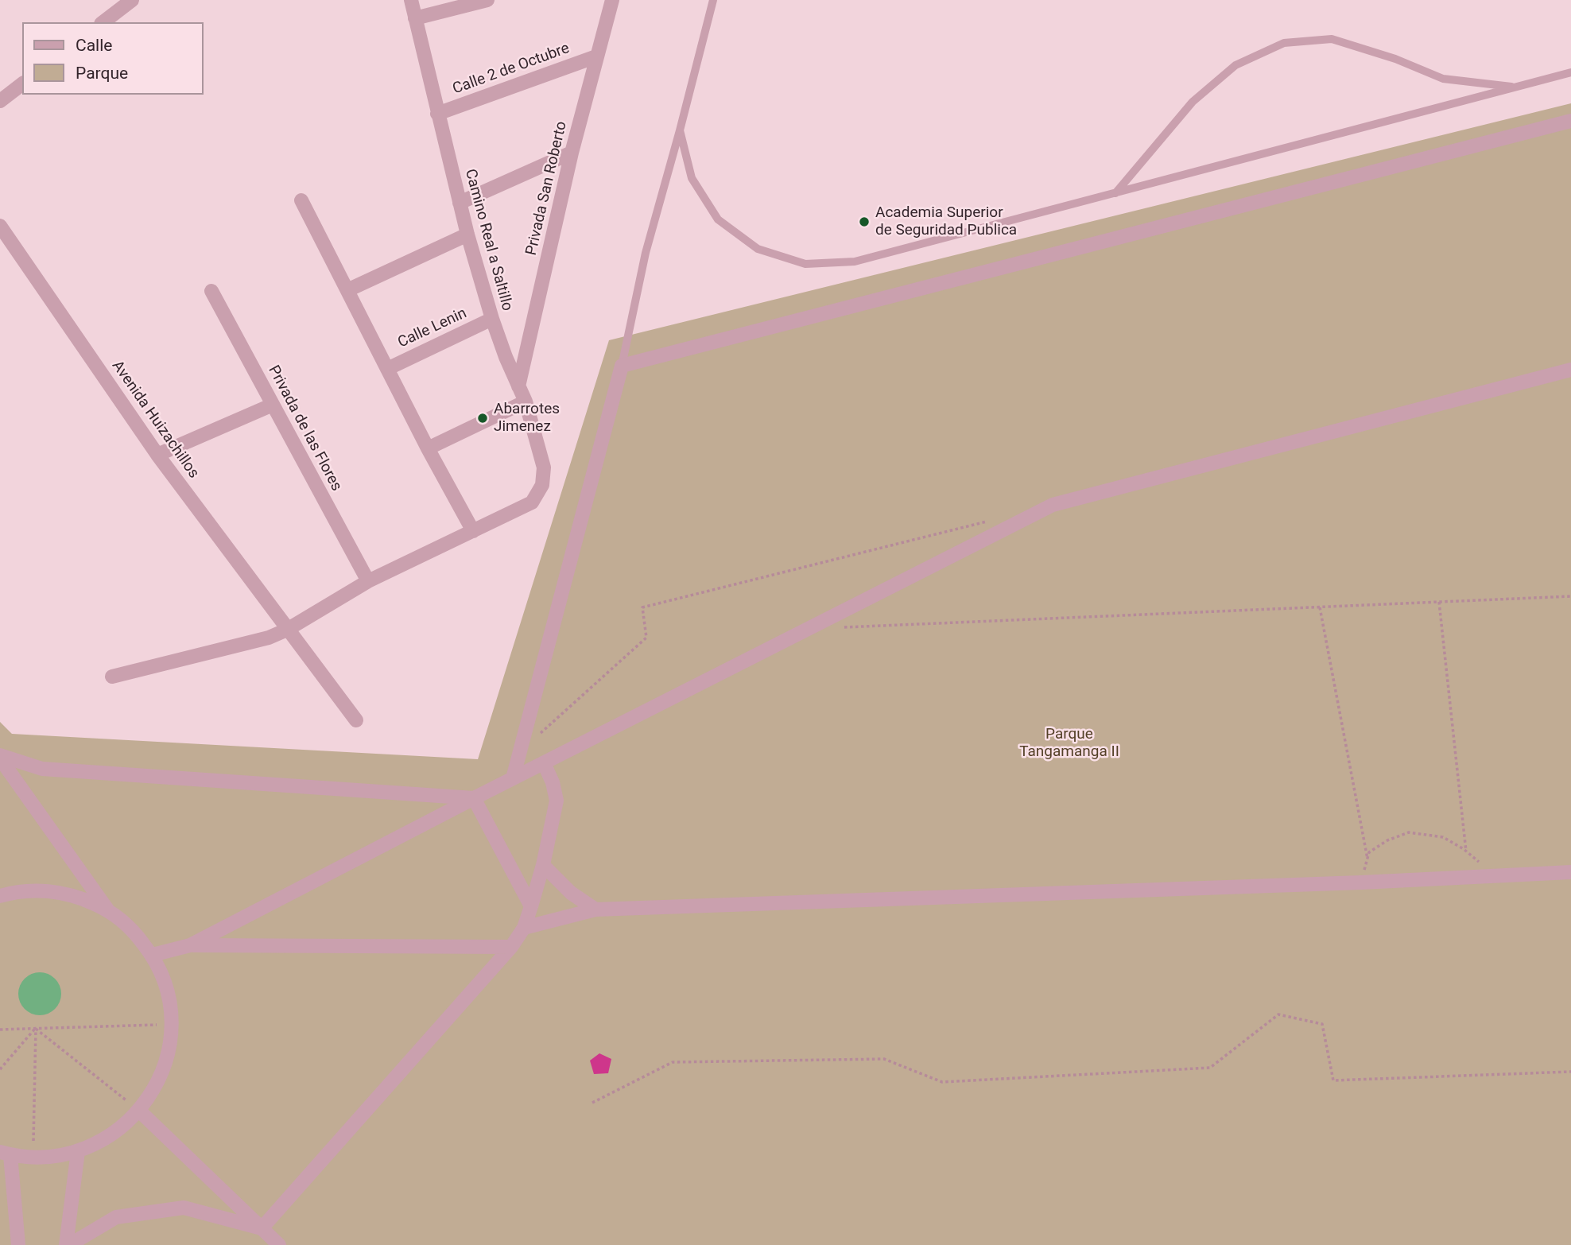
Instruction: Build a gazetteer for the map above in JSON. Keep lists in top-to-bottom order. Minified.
{"streets":{"street":["Calle 2 de Octubre","Privada San Roberto","Camino Real a Saltillo","Calle Lenin","Avenida Huizachillos","Privada de las Flores"]},"crossings":[["Calle 2 de Octubre","Privada San Roberto"],["Calle 2 de Octubre","Camino Real a Saltillo"],["Privada San Roberto","Camino Real a Saltillo"],["Camino Real a Saltillo","Calle Lenin"]],"parks":["Parque Tangamanga II"],"places":["Academia Superior de Seguridad Publica","Abarrotes Jimenez"],"legend":["Calle","Parque"]}
